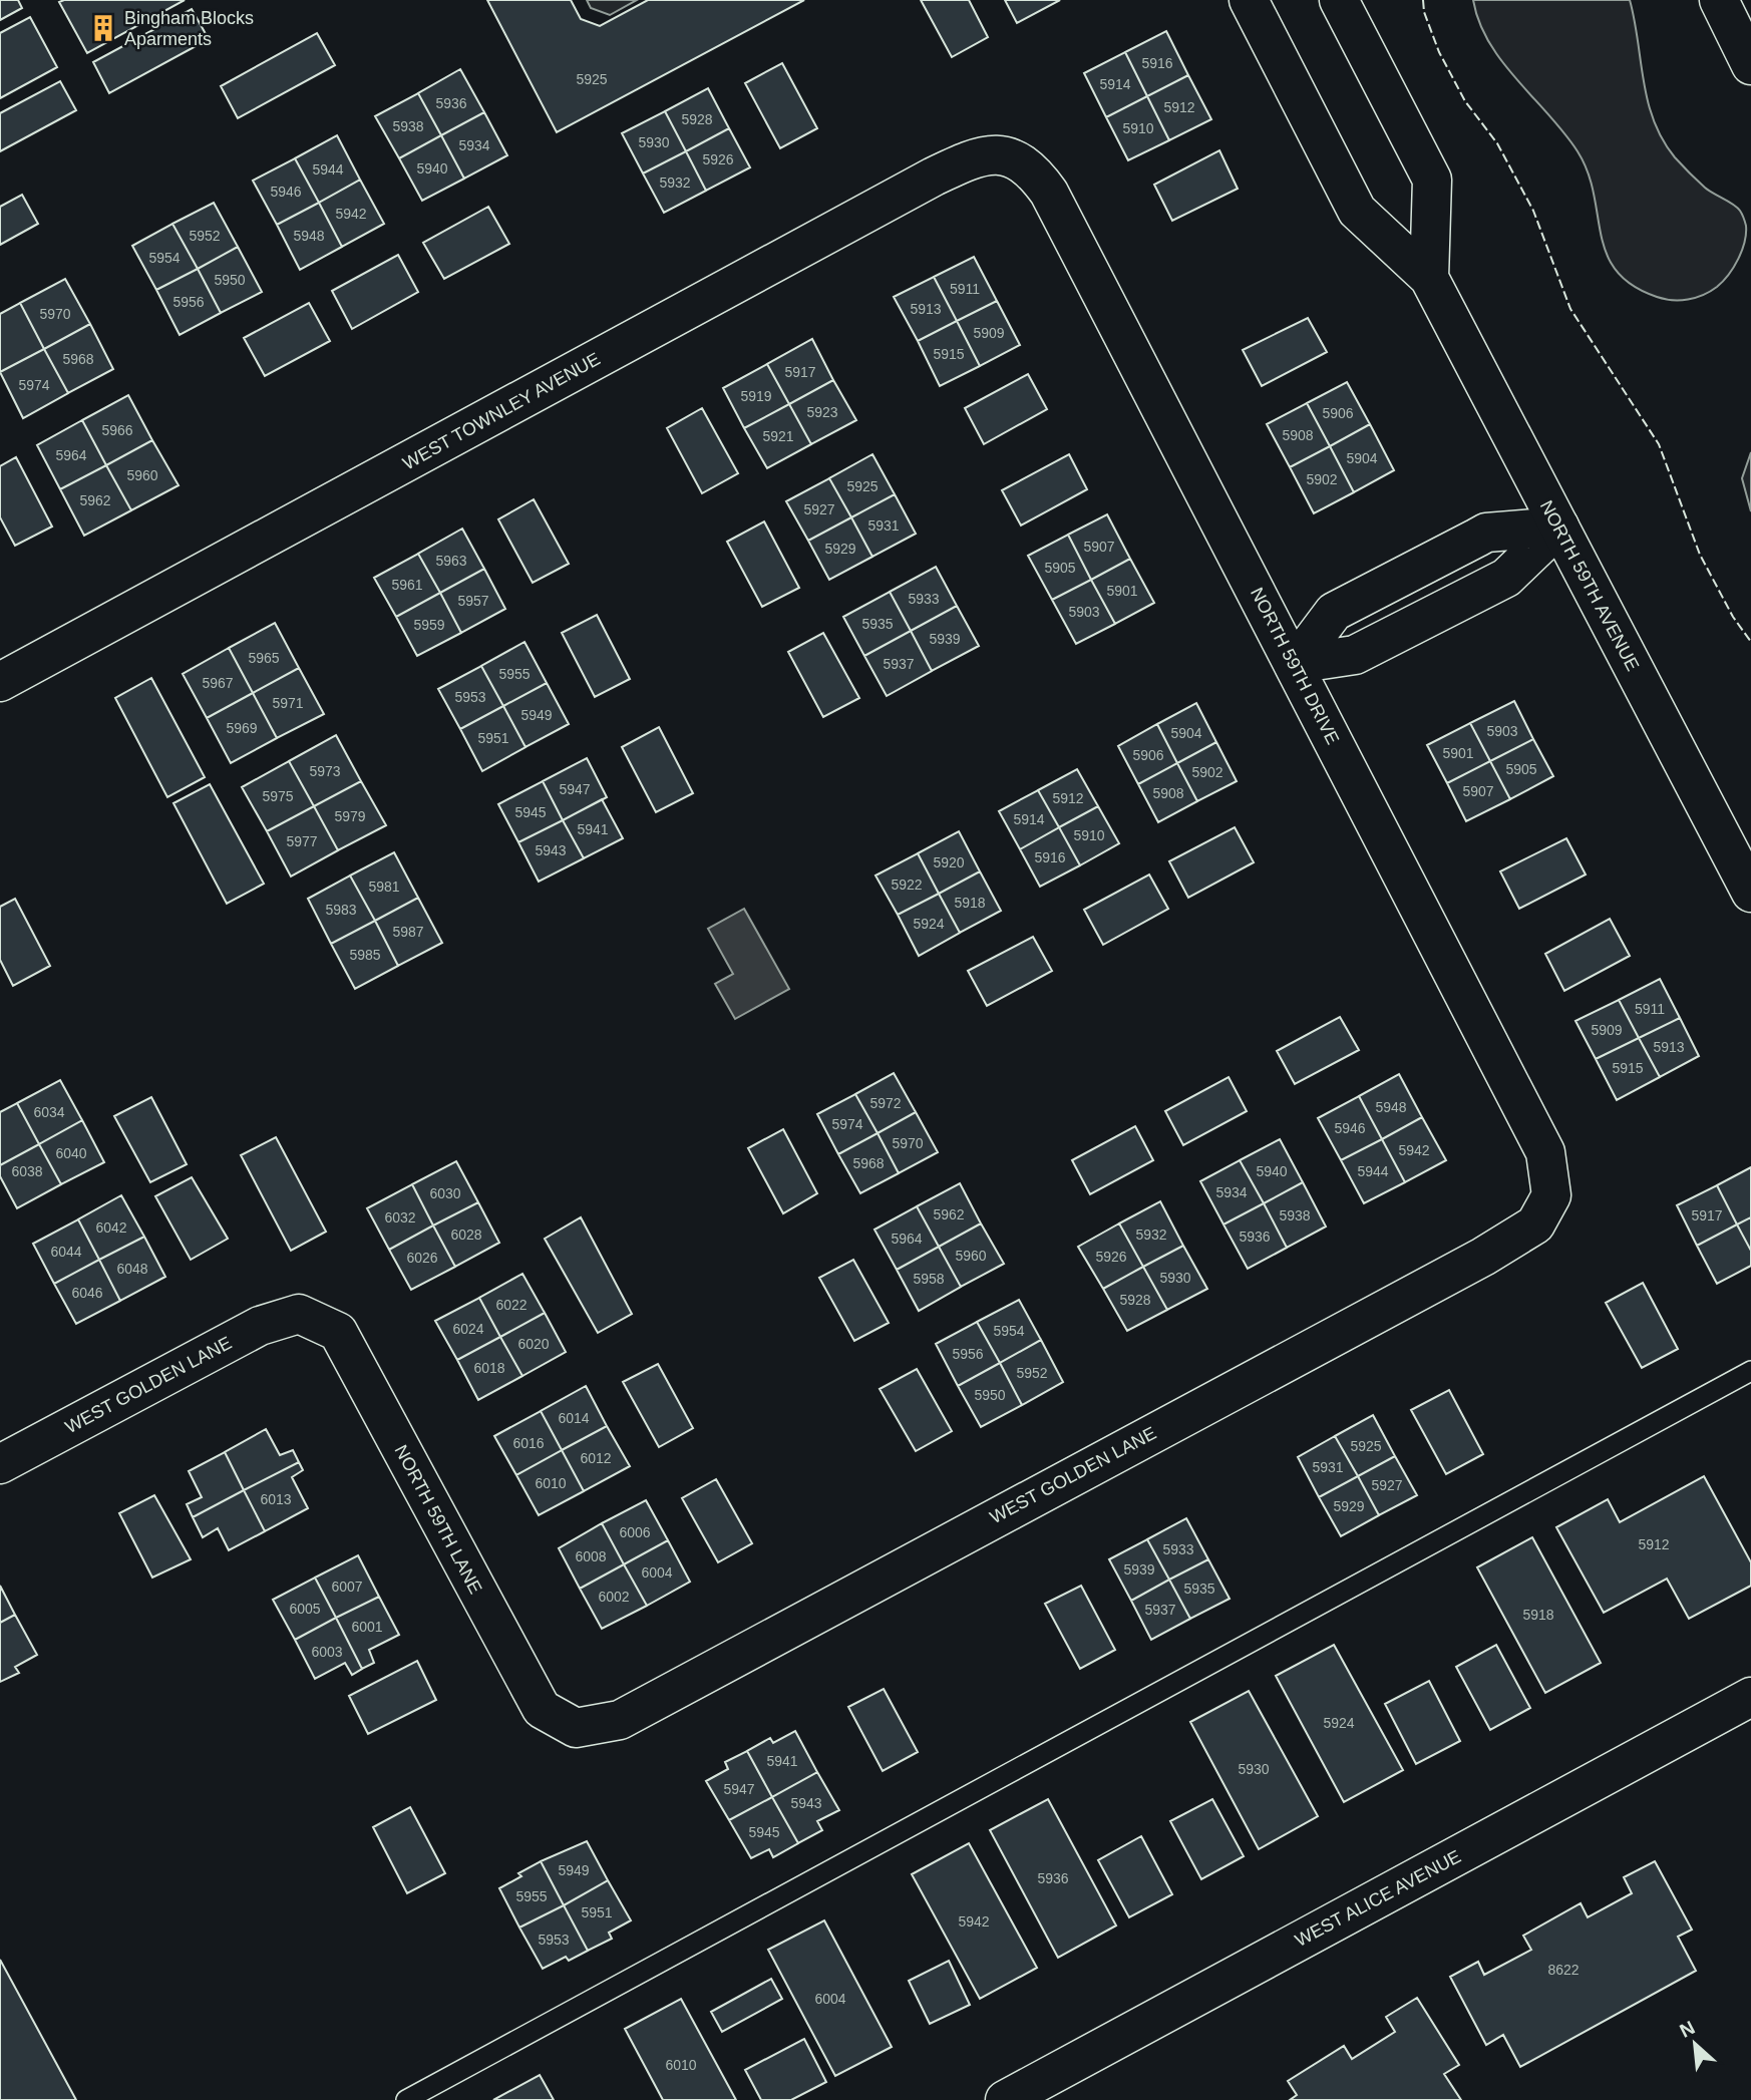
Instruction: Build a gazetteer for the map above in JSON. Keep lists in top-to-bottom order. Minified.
{"streets":{"street":["WEST TOWNLEY AVENUE","NORTH 59TH AVENUE","NORTH 59TH DRIVE","WEST GOLDEN LANE","NORTH 59TH LANE","WEST ALICE AVENUE"]},"crossings":[["WEST TOWNLEY AVENUE","NORTH 59TH DRIVE"],["NORTH 59TH DRIVE","WEST GOLDEN LANE"],["WEST GOLDEN LANE","NORTH 59TH LANE"]],"places":{"building":["Bingham Blocks Aparments"]},"house_numbers":["5916","5925","5914","5936","5912","5928","5938","5910","5930","5934","5926","5940","5944","5932","5946","5942","5952","5948","5954","5950","5911","5956","5913","5970","5909","5915","5968","5917","5974","5919","5923","5906","5966","5908","5921","5964","5904","5960","5902","5925","5962","5927","5931","5907","5929","5963","5905","5961","5901","5933","5957","5903","5935","5959","5939","5965","5937","5955","5967","5953","5971","5949","5969","5903","5904","5951","5901","5906","5905","5973","5902","5947","5907","5908","5975","5912","5945","5979","5914","5941","5910","5977","5943","5916","5920","5922","5981","5918","5983","5924","5987","5985","5911","5909","5913","5915","5972","5948","6034","5974","5946","5970","5942","6040","5968","6038","5940","5944","5934","6030","5962","5938","5917","6032","6042","6028","5932","5936","5964","6044","5960","5926","6026","6048","5930","5958","6046","5928","6022","6024","5954","6020","5956","6018","5952","5950","6014","6016","5925","6012","5931","6010","5927","6013","5929","6006","5912","5933","6008","5939","6004","6007","5935","6002","6005","5937","5918","6001","6003","5924","5941","5930","5947","5943","5945","5949","5936","5955","5951","5942","5953","8622","6004","6010"],"north":"top left"}
